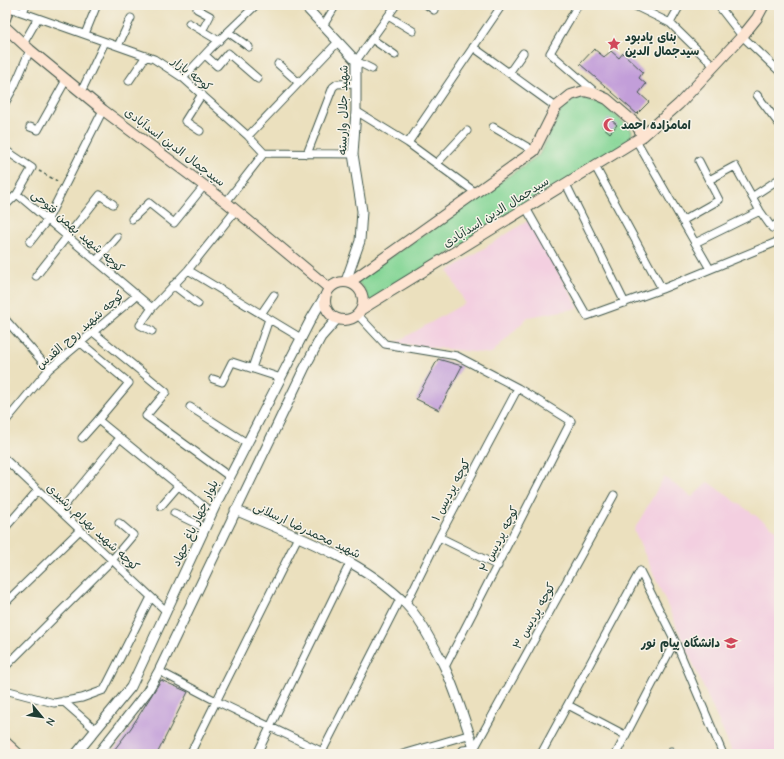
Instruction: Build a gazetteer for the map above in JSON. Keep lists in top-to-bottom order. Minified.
{"streets":{"main road":["سیدجمال الدین اسدآبادی"],"street":["کوچه بازار","شهید جلال وارسته","کوچه شهید بهمن فتوحی","کوچه شهید روح القدس","کوچه پردیس ۱","بلوار چهار باغ جهاد","کوچه شهید بهرام رشیدی","شهید محمدرضا ارسلانی","کوچه پردیس ۲","کوچه پردیس ۳"]},"crossings":[["شهید جلال وارسته","سیدجمال الدین اسدآبادی"],["شهید جلال وارسته","بلوار چهار باغ جهاد"],["سیدجمال الدین اسدآبادی","بلوار چهار باغ جهاد"],["کوچه شهید بهمن فتوحی","کوچه شهید روح القدس"],["کوچه پردیس ۱","شهید محمدرضا ارسلانی"],["کوچه پردیس ۱","کوچه پردیس ۲"],["بلوار چهار باغ جهاد","کوچه شهید بهرام رشیدی"],["شهید محمدرضا ارسلانی","کوچه پردیس ۲"],["شهید محمدرضا ارسلانی","کوچه پردیس ۳"]],"places":{"place":["بنای یادبود سیدجمال الدین"],"mosque":["امامزاده احمد"],"school or university":["دانشگاه پیام نور"]},"north":"bottom right"}
